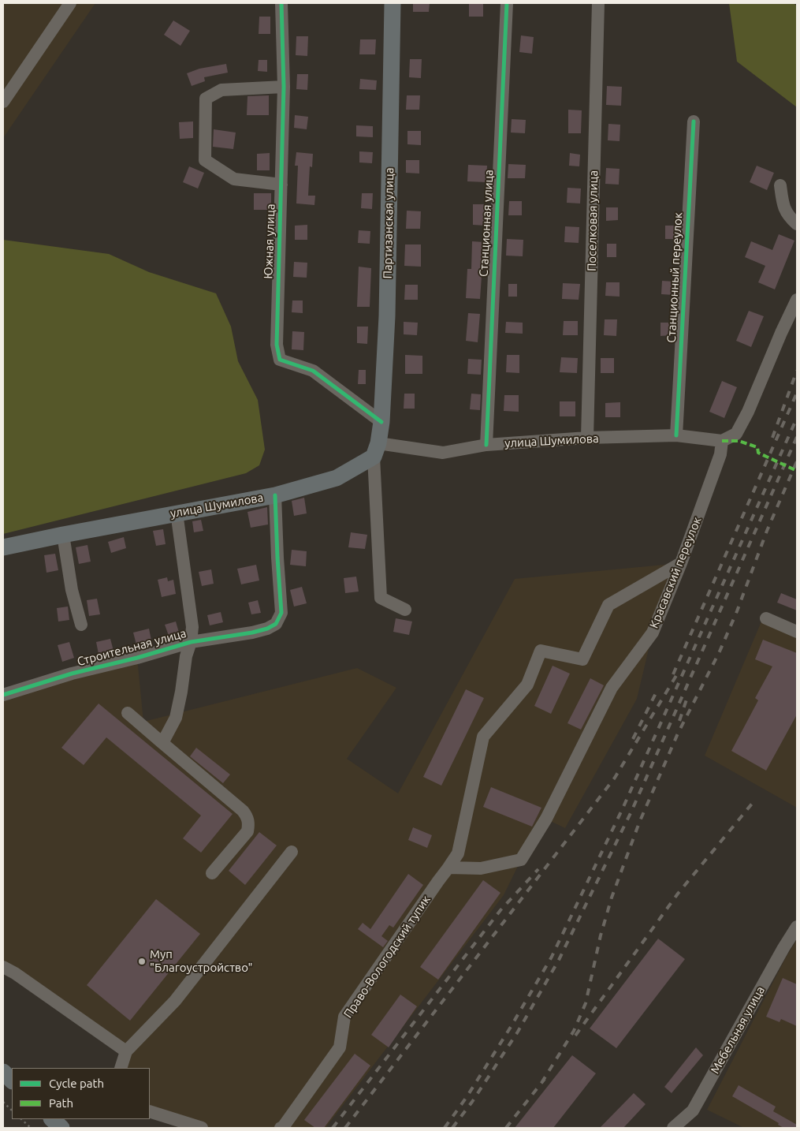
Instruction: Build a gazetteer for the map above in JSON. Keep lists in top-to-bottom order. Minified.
{"streets":{"main road":["Партизанская улица","улица Шумилова"],"street":["Поселковая улица","Станционная улица","Южная улица","Станционный переулок","Красавский переулок","Строительная улица","Право-Вологодский тупик","Мебельная улица"]},"crossings":[["Поселковая улица","улица Шумилова"],["Партизанская улица","Южная улица"],["Партизанская улица","улица Шумилова"],["Станционная улица","улица Шумилова"],["Станционный переулок","улица Шумилова"],["улица Шумилова","Красавский переулок"],["улица Шумилова","Строительная улица"],["Красавский переулок","Право-Вологодский тупик"]],"places":["Муп \"Благоустройство\""],"legend":["Cycle path","Path"]}
